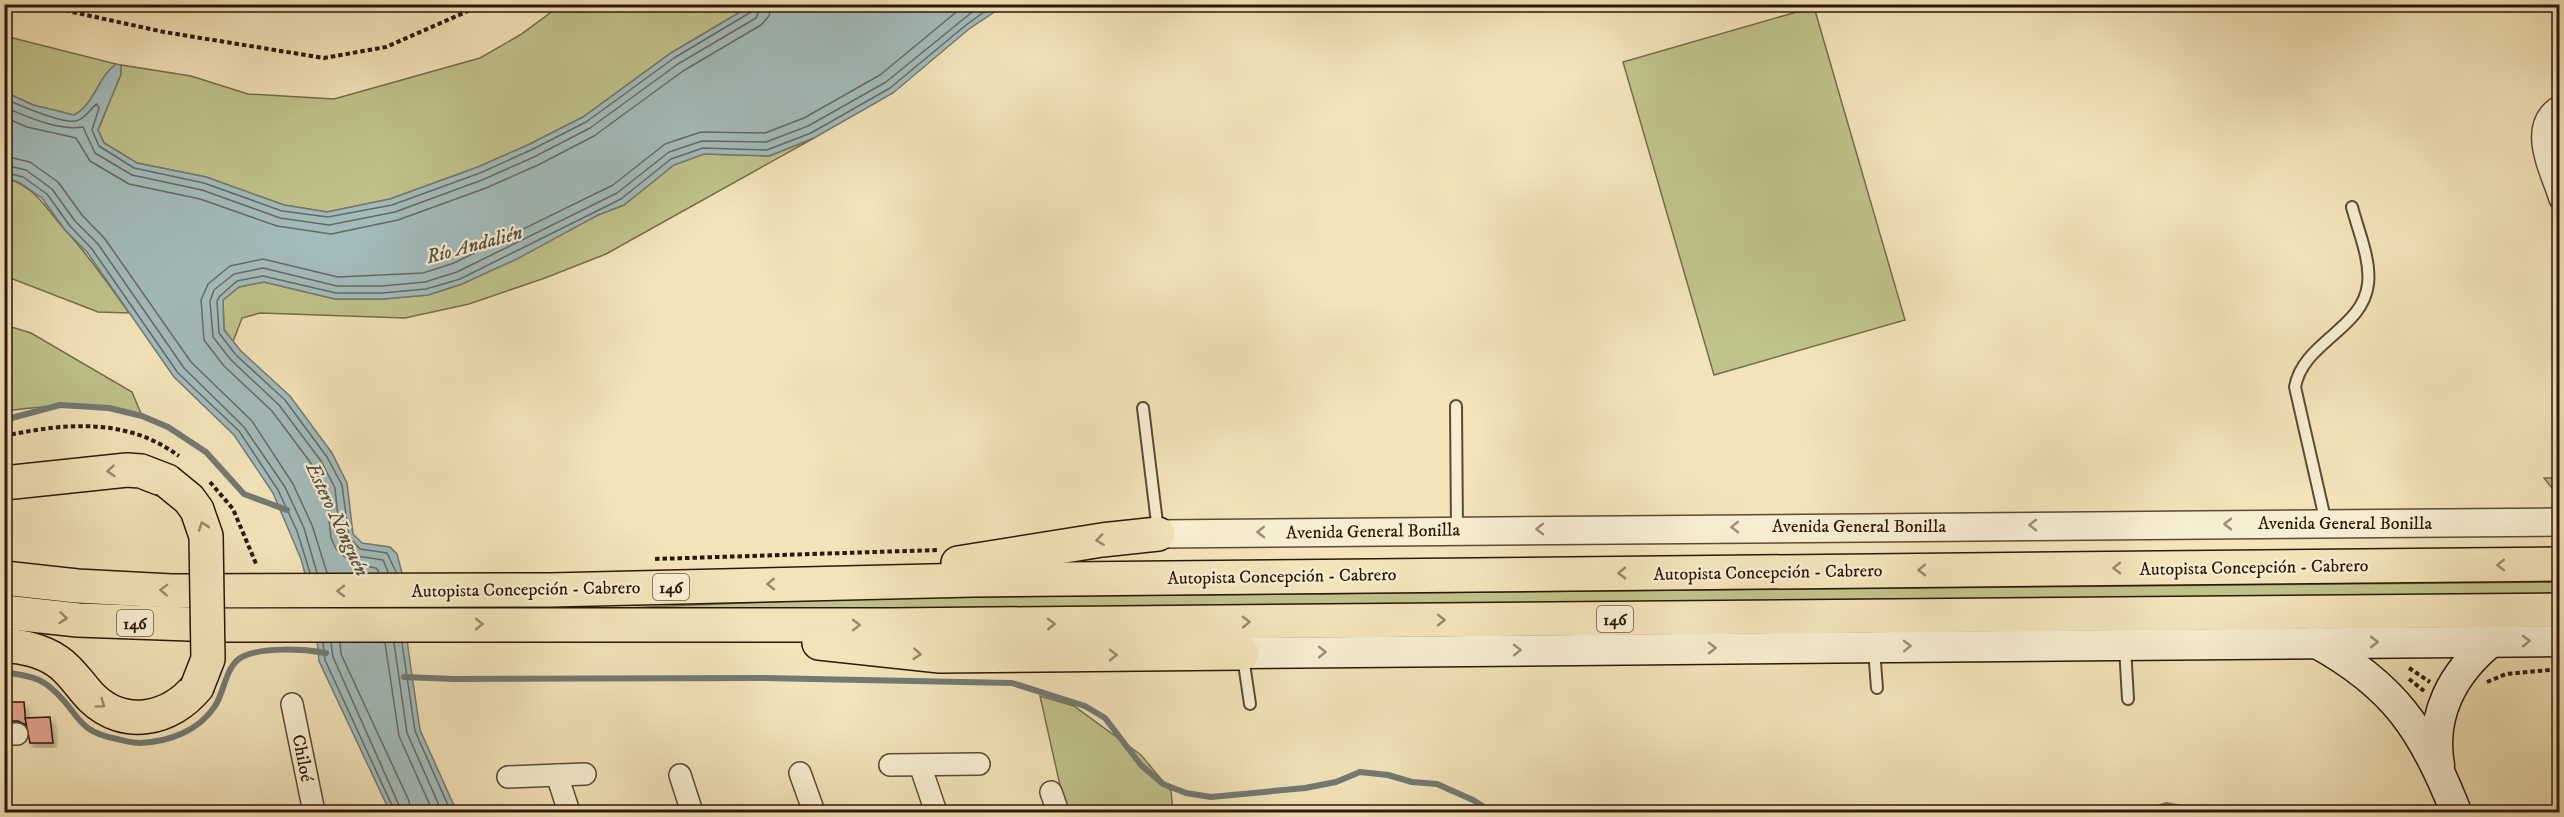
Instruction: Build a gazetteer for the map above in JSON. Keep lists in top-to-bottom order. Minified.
{"streets":{"highway":["Autopista Concepción - Cabrero","146"],"street":["Avenida General Bonilla","Chiloé"]},"one_way":["Avenida General Bonilla"],"water":["Río Andalién","Estero Nonguén"]}
